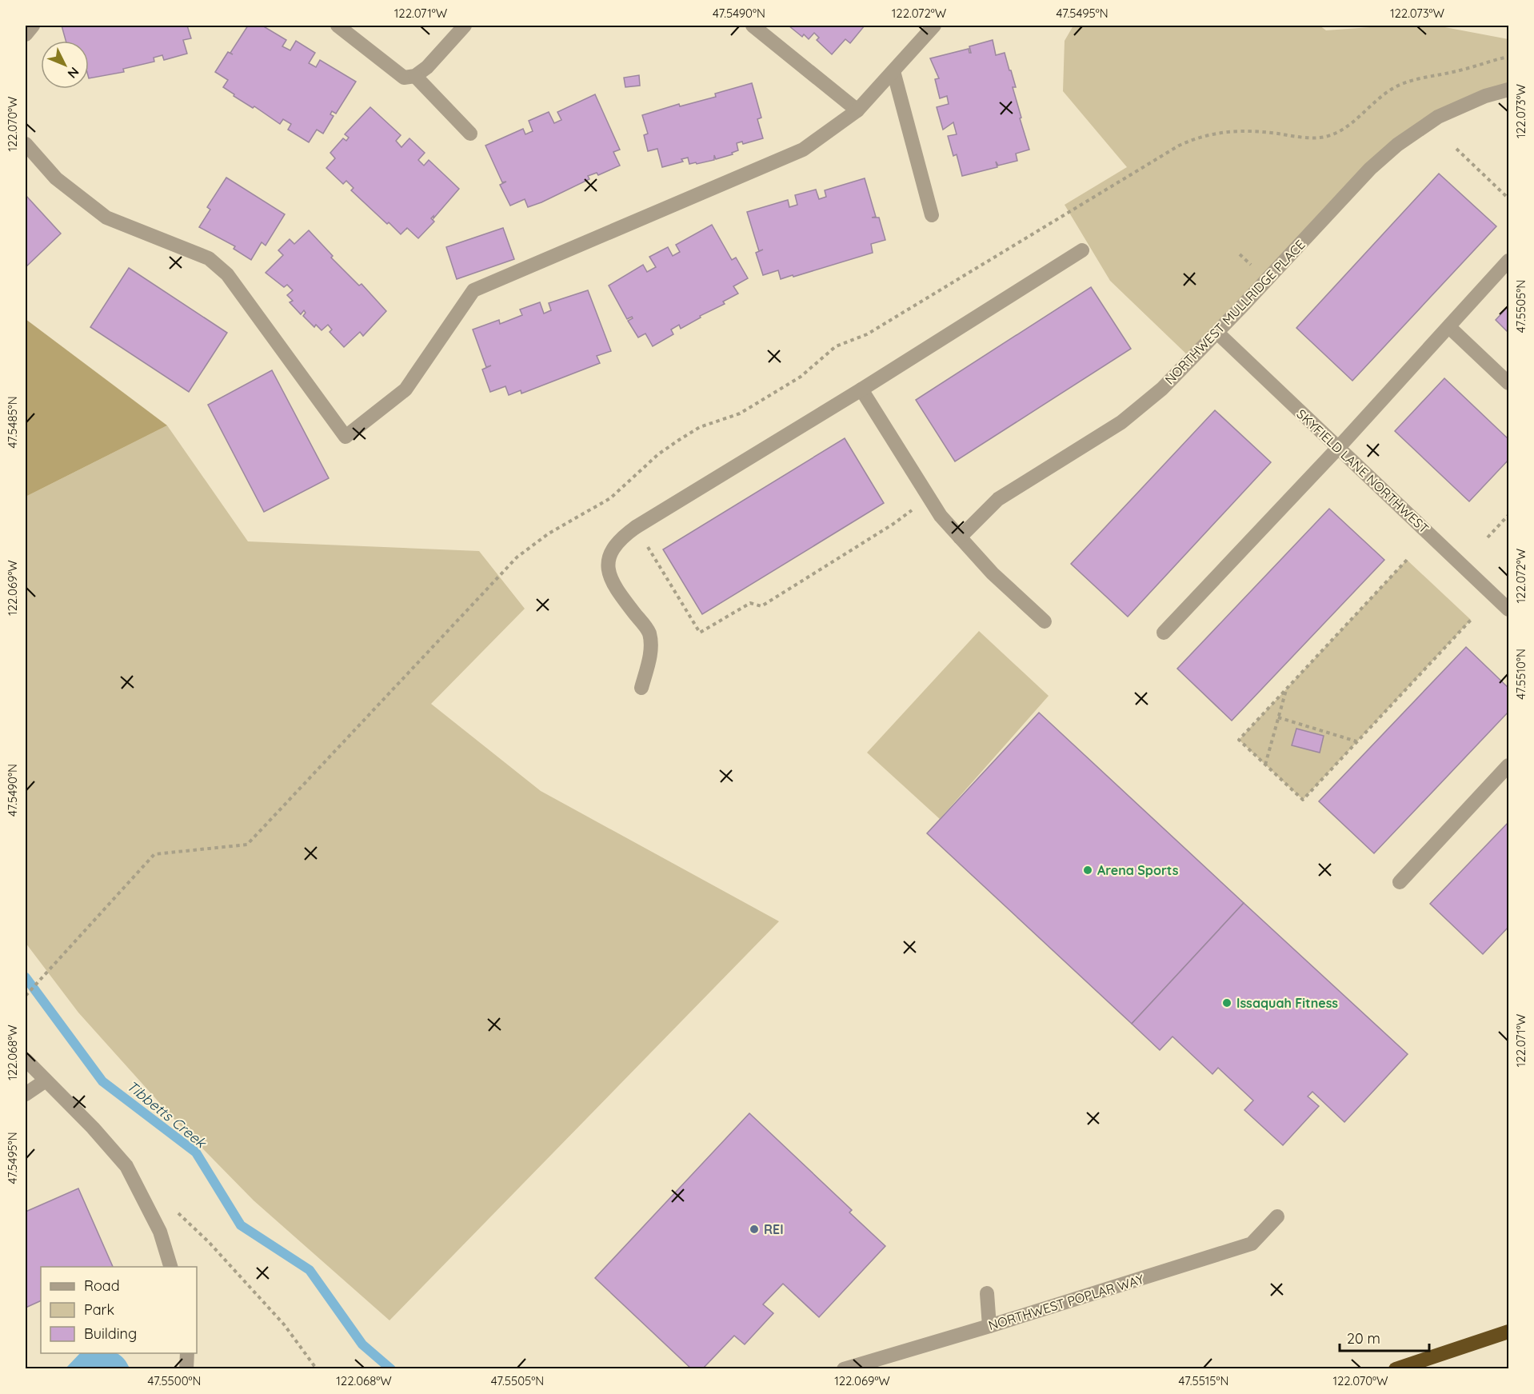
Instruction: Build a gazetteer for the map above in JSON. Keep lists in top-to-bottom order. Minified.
{"streets":{"street":["NORTHWEST MULLRIDGE PLACE","SKYFIELD LANE NORTHWEST","NORTHWEST POPLAR WAY"]},"crossings":[["NORTHWEST MULLRIDGE PLACE","SKYFIELD LANE NORTHWEST"]],"water":["Tibbetts Creek"],"places":["Arena Sports","Issaquah Fitness","REI"],"legend":["Road","Park","Building"],"scale_bar":"20 m","north":"bottom right","coordinates":["122.071°W","47.5490°N","122.072°W","47.5495°N","122.073°W","122.070°W","47.5505°N","47.5485°N","122.069°W","47.5510°N","122.068°W","47.5500°N","47.5515°N"]}
